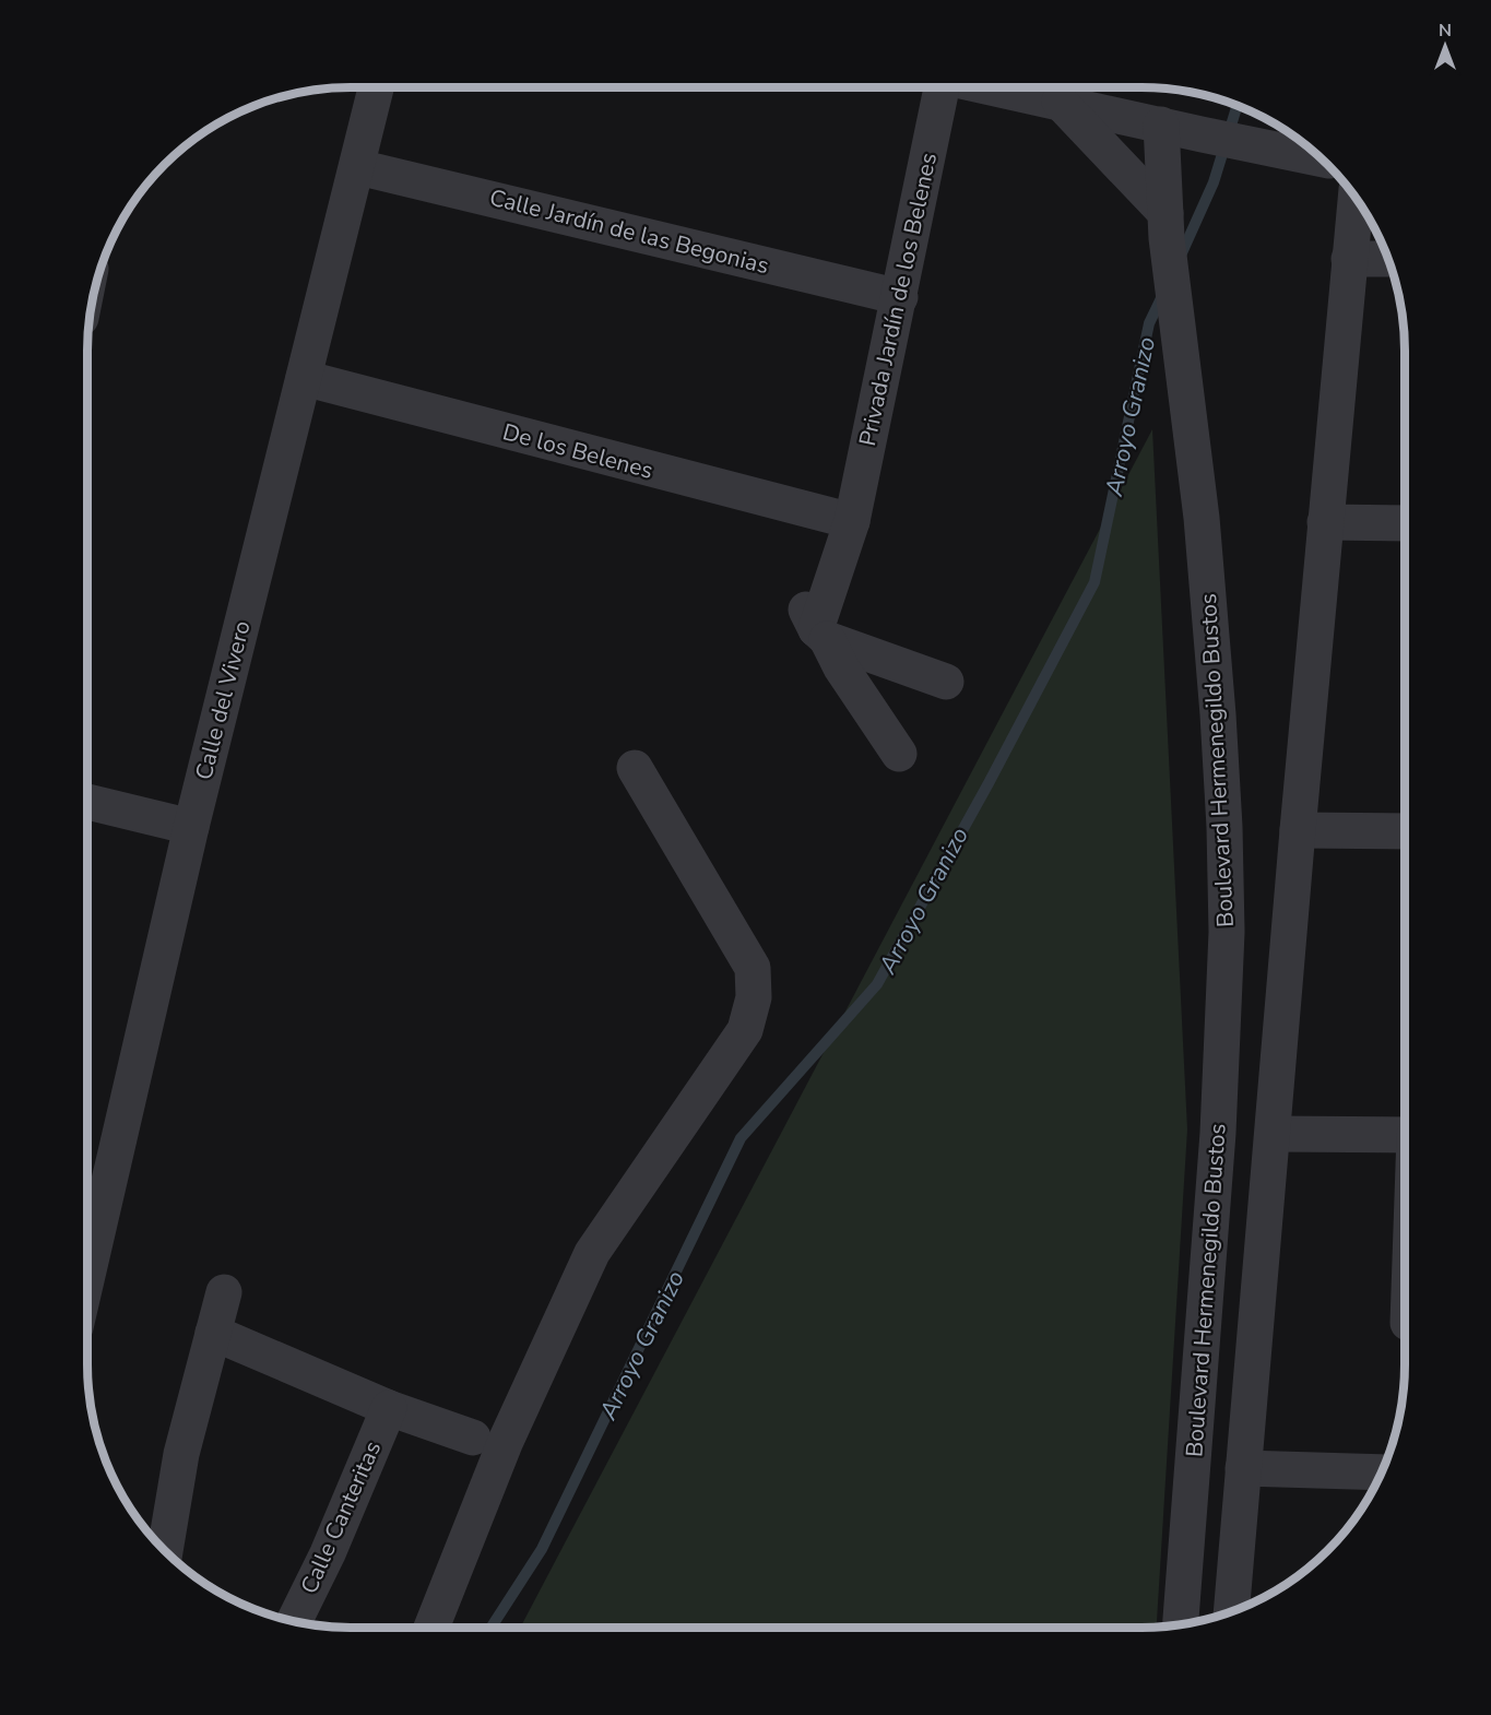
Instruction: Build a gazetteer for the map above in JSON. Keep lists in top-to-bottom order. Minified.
{"streets":{"street":["Calle Jardín de las Begonias","Privada Jardín de los Belenes","De los Belenes","Calle del Vivero","Boulevard Hermenegildo Bustos","Calle Canteritas"]},"crossings":[["Calle Jardín de las Begonias","Privada Jardín de los Belenes"],["Calle Jardín de las Begonias","Calle del Vivero"],["Privada Jardín de los Belenes","De los Belenes"],["De los Belenes","Calle del Vivero"]],"water":["Arroyo Granizo"],"north":"top"}
